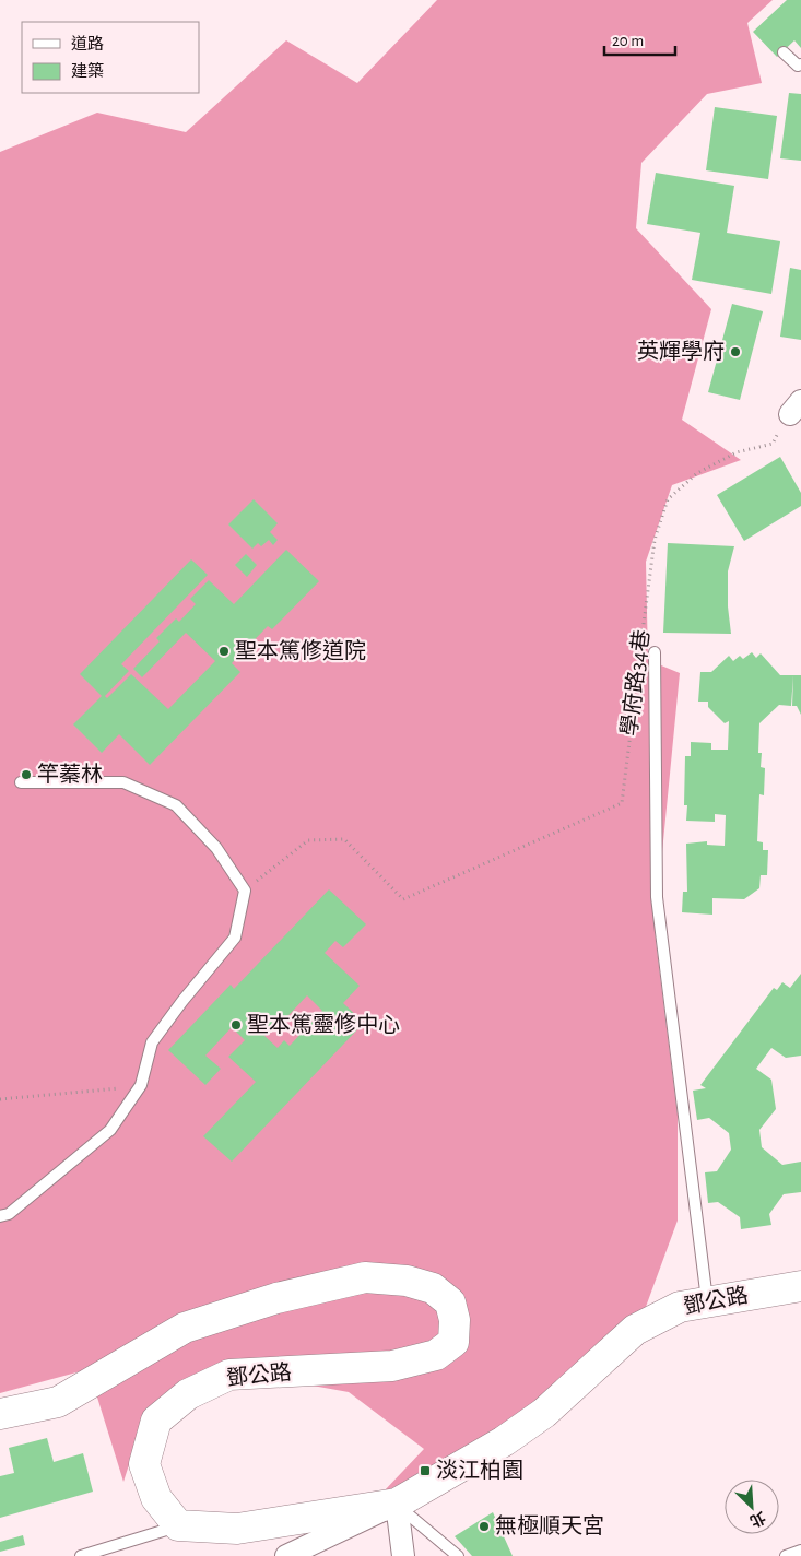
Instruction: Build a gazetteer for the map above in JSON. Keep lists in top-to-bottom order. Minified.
{"streets":{"street":["鄧公路"],"path":["學府路34巷"]},"places":{"other":["英輝學府","聖本篤修道院","竿蓁林","聖本篤靈修中心","無極順天宮"],"transit":["淡江柏園"]},"legend":["道路","建築"],"scale_bar":"20 m","north":"bottom right"}
